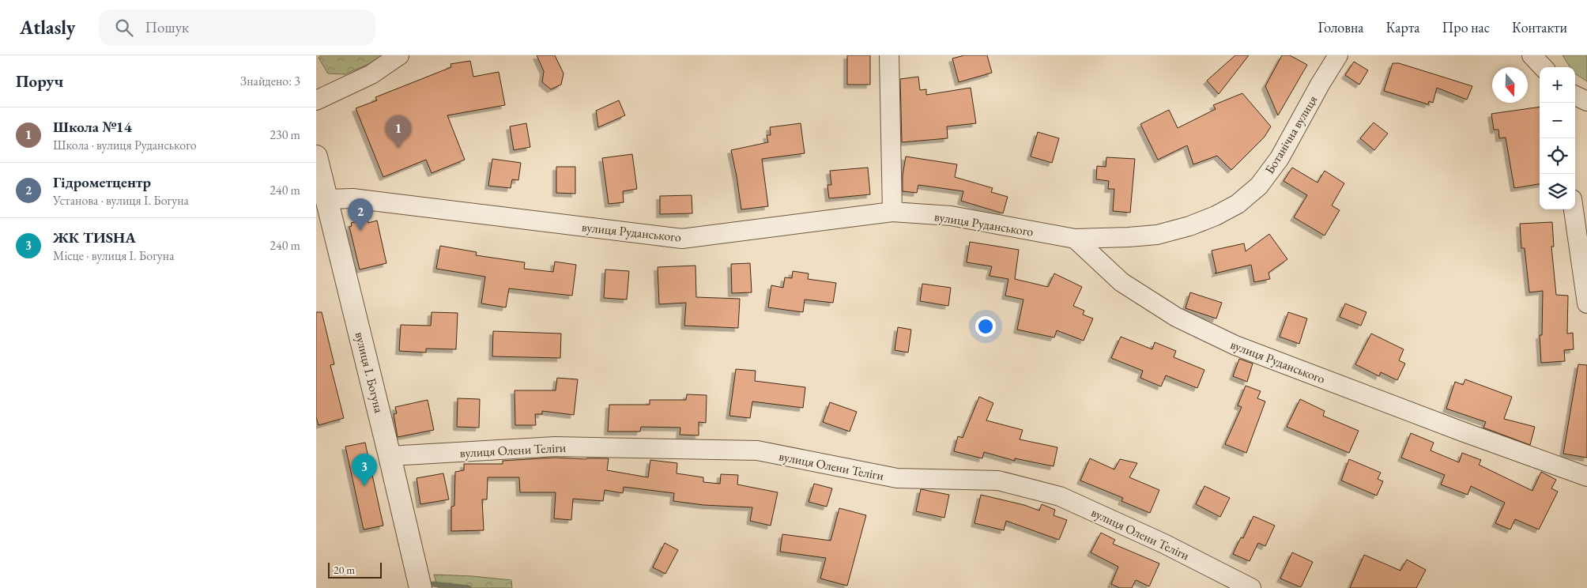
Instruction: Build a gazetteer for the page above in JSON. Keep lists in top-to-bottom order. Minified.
{"streets":{"street":["Ботанічна вулиця","вулиця Руданського","вулиця І. Богуна","вулиця Олени Теліги"]},"crossings":[["Ботанічна вулиця","вулиця Руданського"],["вулиця Руданського","вулиця І. Богуна"],["вулиця І. Богуна","вулиця Олени Теліги"]],"scale_bar":"20 m","north":"bottom","page":{"header":"Atlasly","search":"Пошук","nav":["Головна","Карта","Про нас","Контакти"],"heading":["Поруч","Знайдено: 3"],"map_buttons":["+","−"],"list":[{"mark":"1","name":"Школа №14","note":"Школа · вулиця Руданського","value":"230 m"},{"mark":"2","name":"Гідрометцентр","note":"Установа · вулиця І. Богуна","value":"240 m"},{"mark":"3","name":"ЖК ТИSHA","note":"Місце · вулиця І. Богуна","value":"240 m"}],"pins":["1","2","3"],"scale":"20 m"}}
